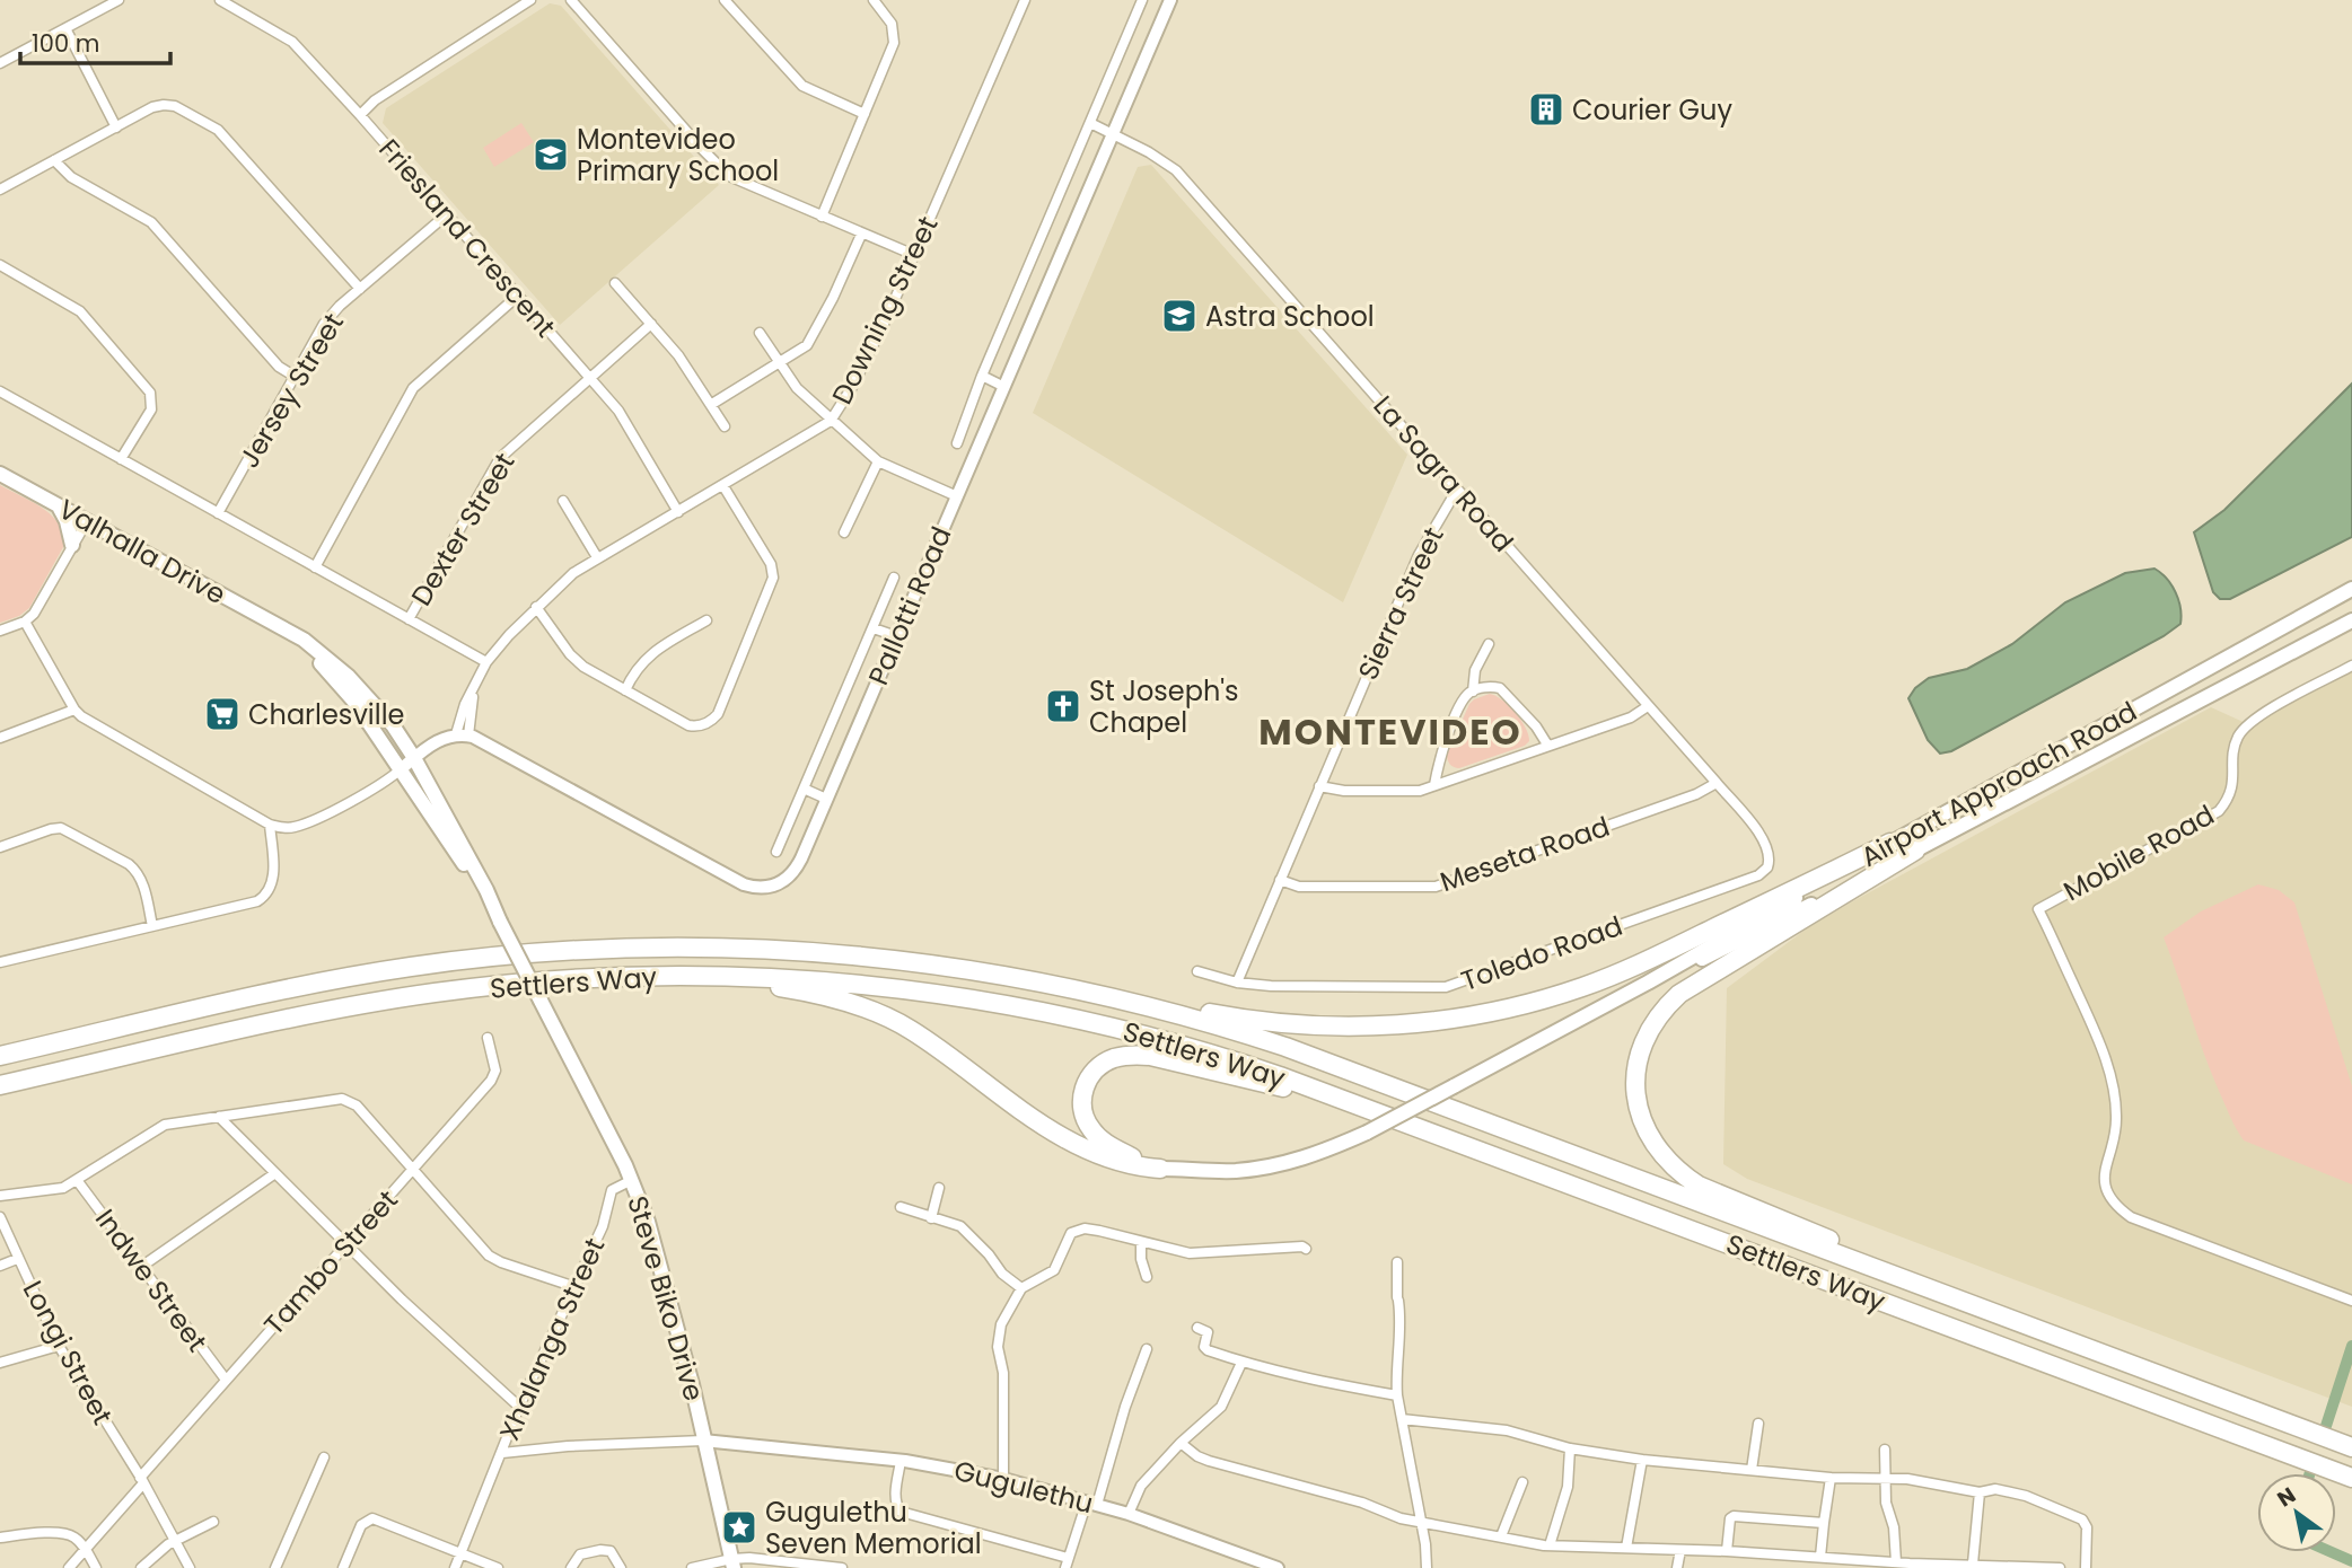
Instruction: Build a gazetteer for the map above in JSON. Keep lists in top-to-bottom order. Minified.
{"streets":{"highway":["Settlers Way"],"main road":["Valhalla Drive","Airport Approach Road","Steve Biko Drive"],"street":["Friesland Crescent","Downing Street","Jersey Street","La Sagra Road","Dexter Street","Sierra Street","Pallotti Road","Mobile Road","Meseta Road","Toledo Road","Tambo Street","Indwe Street","Xhalanga Street","Longi Street","Gugulethu"]},"crossings":[["Friesland Crescent","Downing Street"],["Friesland Crescent","Jersey Street"],["Friesland Crescent","Dexter Street"],["Downing Street","Pallotti Road"],["La Sagra Road","Sierra Street"],["La Sagra Road","Pallotti Road"],["La Sagra Road","Meseta Road"],["La Sagra Road","Toledo Road"],["Valhalla Drive","Steve Biko Drive"],["Sierra Street","Meseta Road"],["Sierra Street","Toledo Road"],["Tambo Street","Indwe Street"],["Tambo Street","Longi Street"],["Steve Biko Drive","Xhalanga Street"],["Steve Biko Drive","Gugulethu"]],"districts":["MONTEVIDEO"],"places":{"building":["Courier Guy"],"school or university":["Montevideo Primary School","Astra School"],"church":["St Joseph's Chapel"],"supermarket":["Charlesville"],"place":["Gugulethu Seven Memorial"]},"scale_bar":"100 m","north":"top left"}
